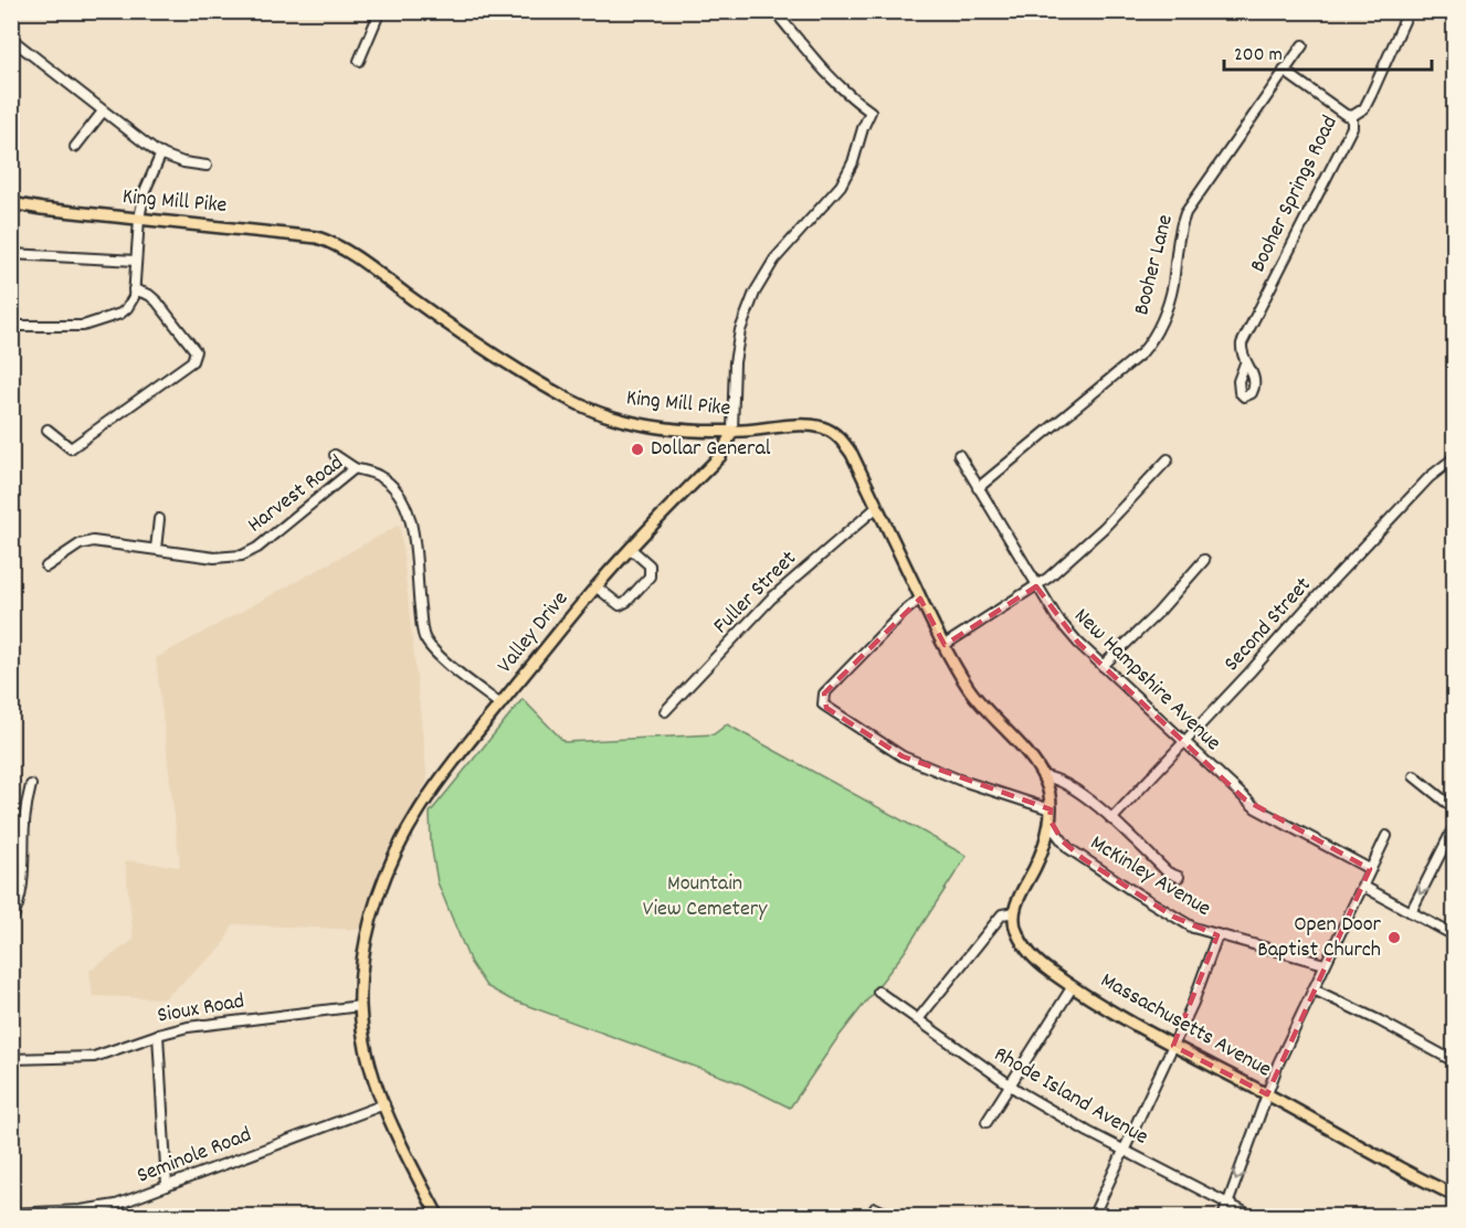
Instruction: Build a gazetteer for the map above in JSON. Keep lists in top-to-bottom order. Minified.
{"streets":{"main road":["King Mill Pike","Valley Drive","Massachusetts Avenue"],"street":["Booher Springs Road","Booher Lane","Harvest Road","Fuller Street","Second Street","New Hampshire Avenue","McKinley Avenue","Sioux Road","Rhode Island Avenue","Seminole Road"]},"crossings":[["King Mill Pike","Fuller Street"],["King Mill Pike","Valley Drive"],["King Mill Pike","McKinley Avenue"],["Booher Lane","New Hampshire Avenue"],["Harvest Road","Valley Drive"],["Second Street","New Hampshire Avenue"],["Valley Drive","Sioux Road"],["Valley Drive","Seminole Road"]],"parks":["Mountain View Cemetery"],"places":["Dollar General","Open Door Baptist Church"],"scale_bar":"200 m"}
